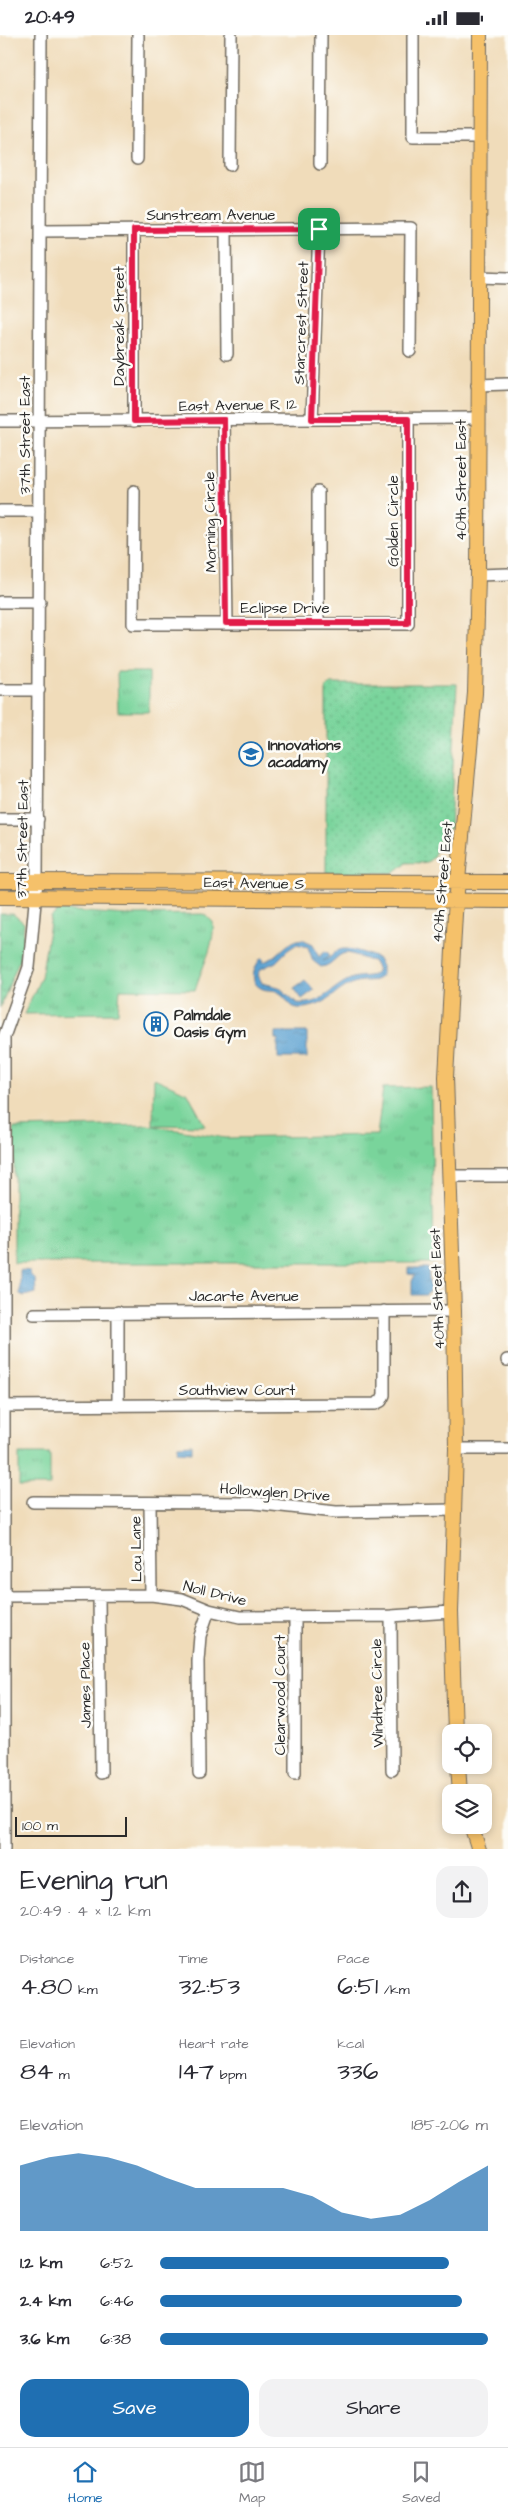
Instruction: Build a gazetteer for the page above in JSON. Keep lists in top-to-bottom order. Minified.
{"streets":{"main road":["40th Street East","East Avenue S"],"street":["Sunstream Avenue","Starcrest Street","Daybreak Street","East Avenue R 12","37th Street East","Golden Circle","Morning Circle","Eclipse Drive","Jacarte Avenue","Southview Court","Hollowglen Drive","Lou Lane","Noll Drive","James Place","Windtree Circle","Clearwood Court"]},"crossings":[["Sunstream Avenue","Starcrest Street"],["Sunstream Avenue","Daybreak Street"],["Sunstream Avenue","37th Street East"],["Starcrest Street","East Avenue R 12"],["Daybreak Street","East Avenue R 12"],["East Avenue R 12","37th Street East"],["East Avenue R 12","40th Street East"],["East Avenue R 12","Golden Circle"],["East Avenue R 12","Morning Circle"],["37th Street East","East Avenue S"],["37th Street East","Southview Court"],["37th Street East","Noll Drive"],["40th Street East","East Avenue S"],["40th Street East","Jacarte Avenue"],["40th Street East","Hollowglen Drive"],["40th Street East","Noll Drive"],["Golden Circle","Eclipse Drive"],["Morning Circle","Eclipse Drive"],["Jacarte Avenue","Southview Court"],["Hollowglen Drive","Lou Lane"],["Lou Lane","Noll Drive"],["Noll Drive","James Place"],["Noll Drive","Windtree Circle"],["Noll Drive","Clearwood Court"]],"places":{"school or university":["Innovations acadamy"],"building":["Palmdale Oasis Gym"]},"scale_bar":"100 m","page":{"status":"20:49","scale":"100 m","heading":["Evening run","20:49 · 4 × 1.2 km"],"stats":[["Distance","4.80 km"],["Time","32:53"],["Pace","6:51 /km"],["Elevation","84 m"],["Heart rate","147 bpm"],["kcal","336"]],"chart":["Elevation","185–206 m"],"list":[{"name":"1.2 km","note":"6:52"},{"name":"2.4 km","note":"6:46"},{"name":"3.6 km","note":"6:38"}],"buttons":["Save","Share"],"tabs":["Home","Map","Saved"]}}
